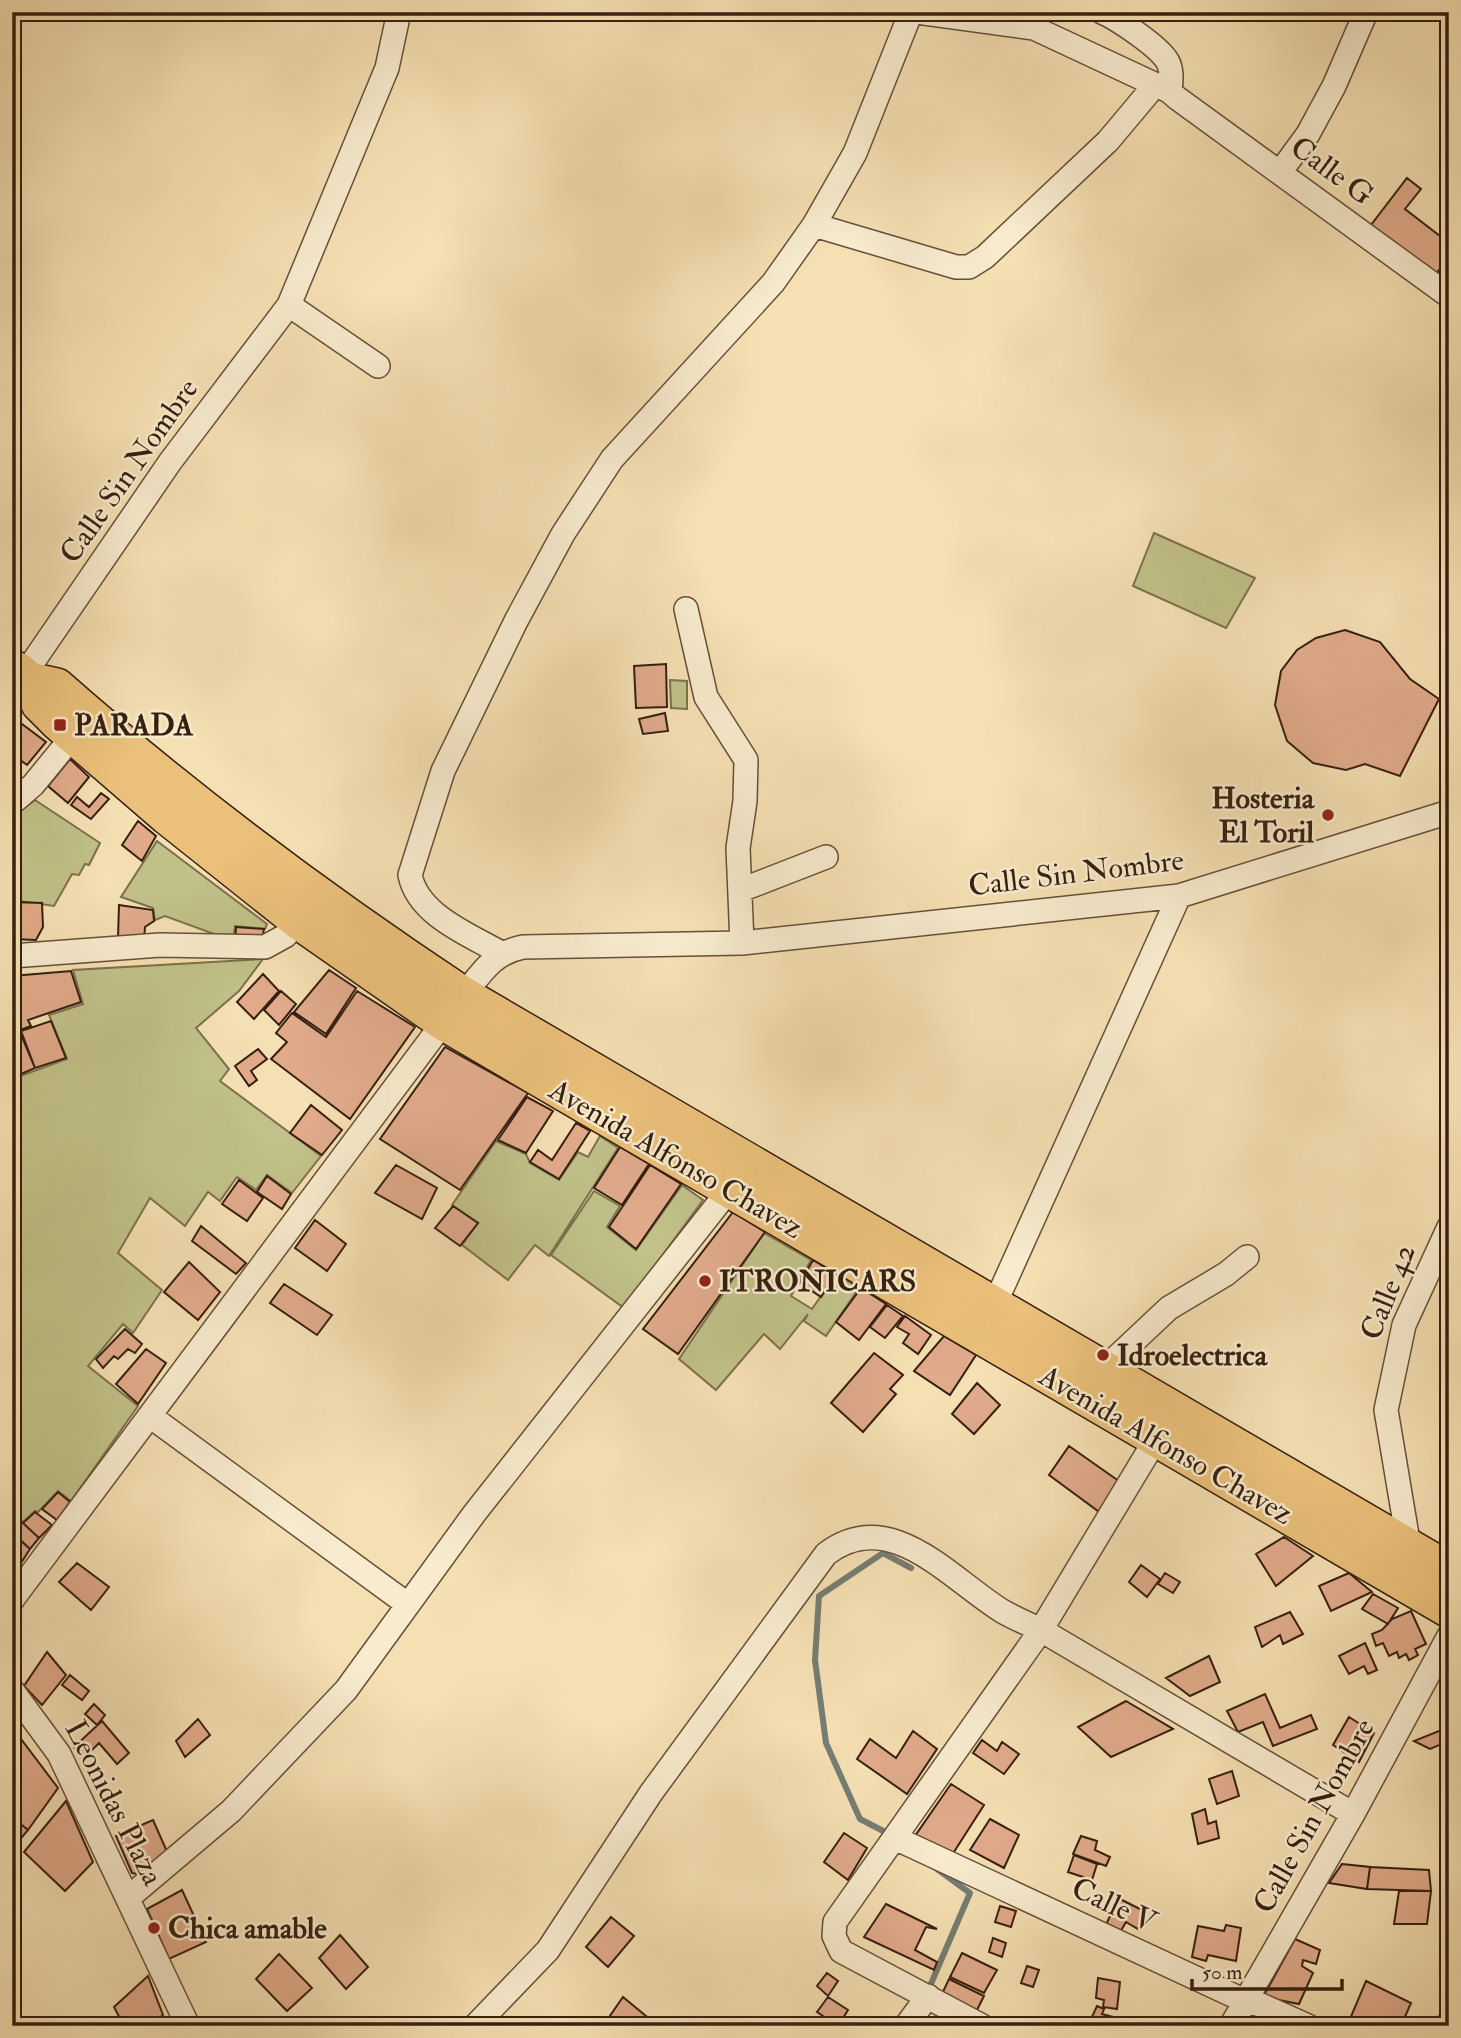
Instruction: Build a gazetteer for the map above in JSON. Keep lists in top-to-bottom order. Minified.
{"streets":{"main road":["Avenida Alfonso Chavez"],"street":["Calle G","Calle Sin Nombre","Calle 42","Leonidas Plaza","Calle V"]},"crossings":[["Calle Sin Nombre","Avenida Alfonso Chavez"],["Calle Sin Nombre","Calle V"],["Avenida Alfonso Chavez","Calle 42"]],"places":{"transit":["PARADA"],"other":["Hosteria El Toril","ITRONICARS","Idroelectrica","Chica amable"]},"scale_bar":"50 m"}
